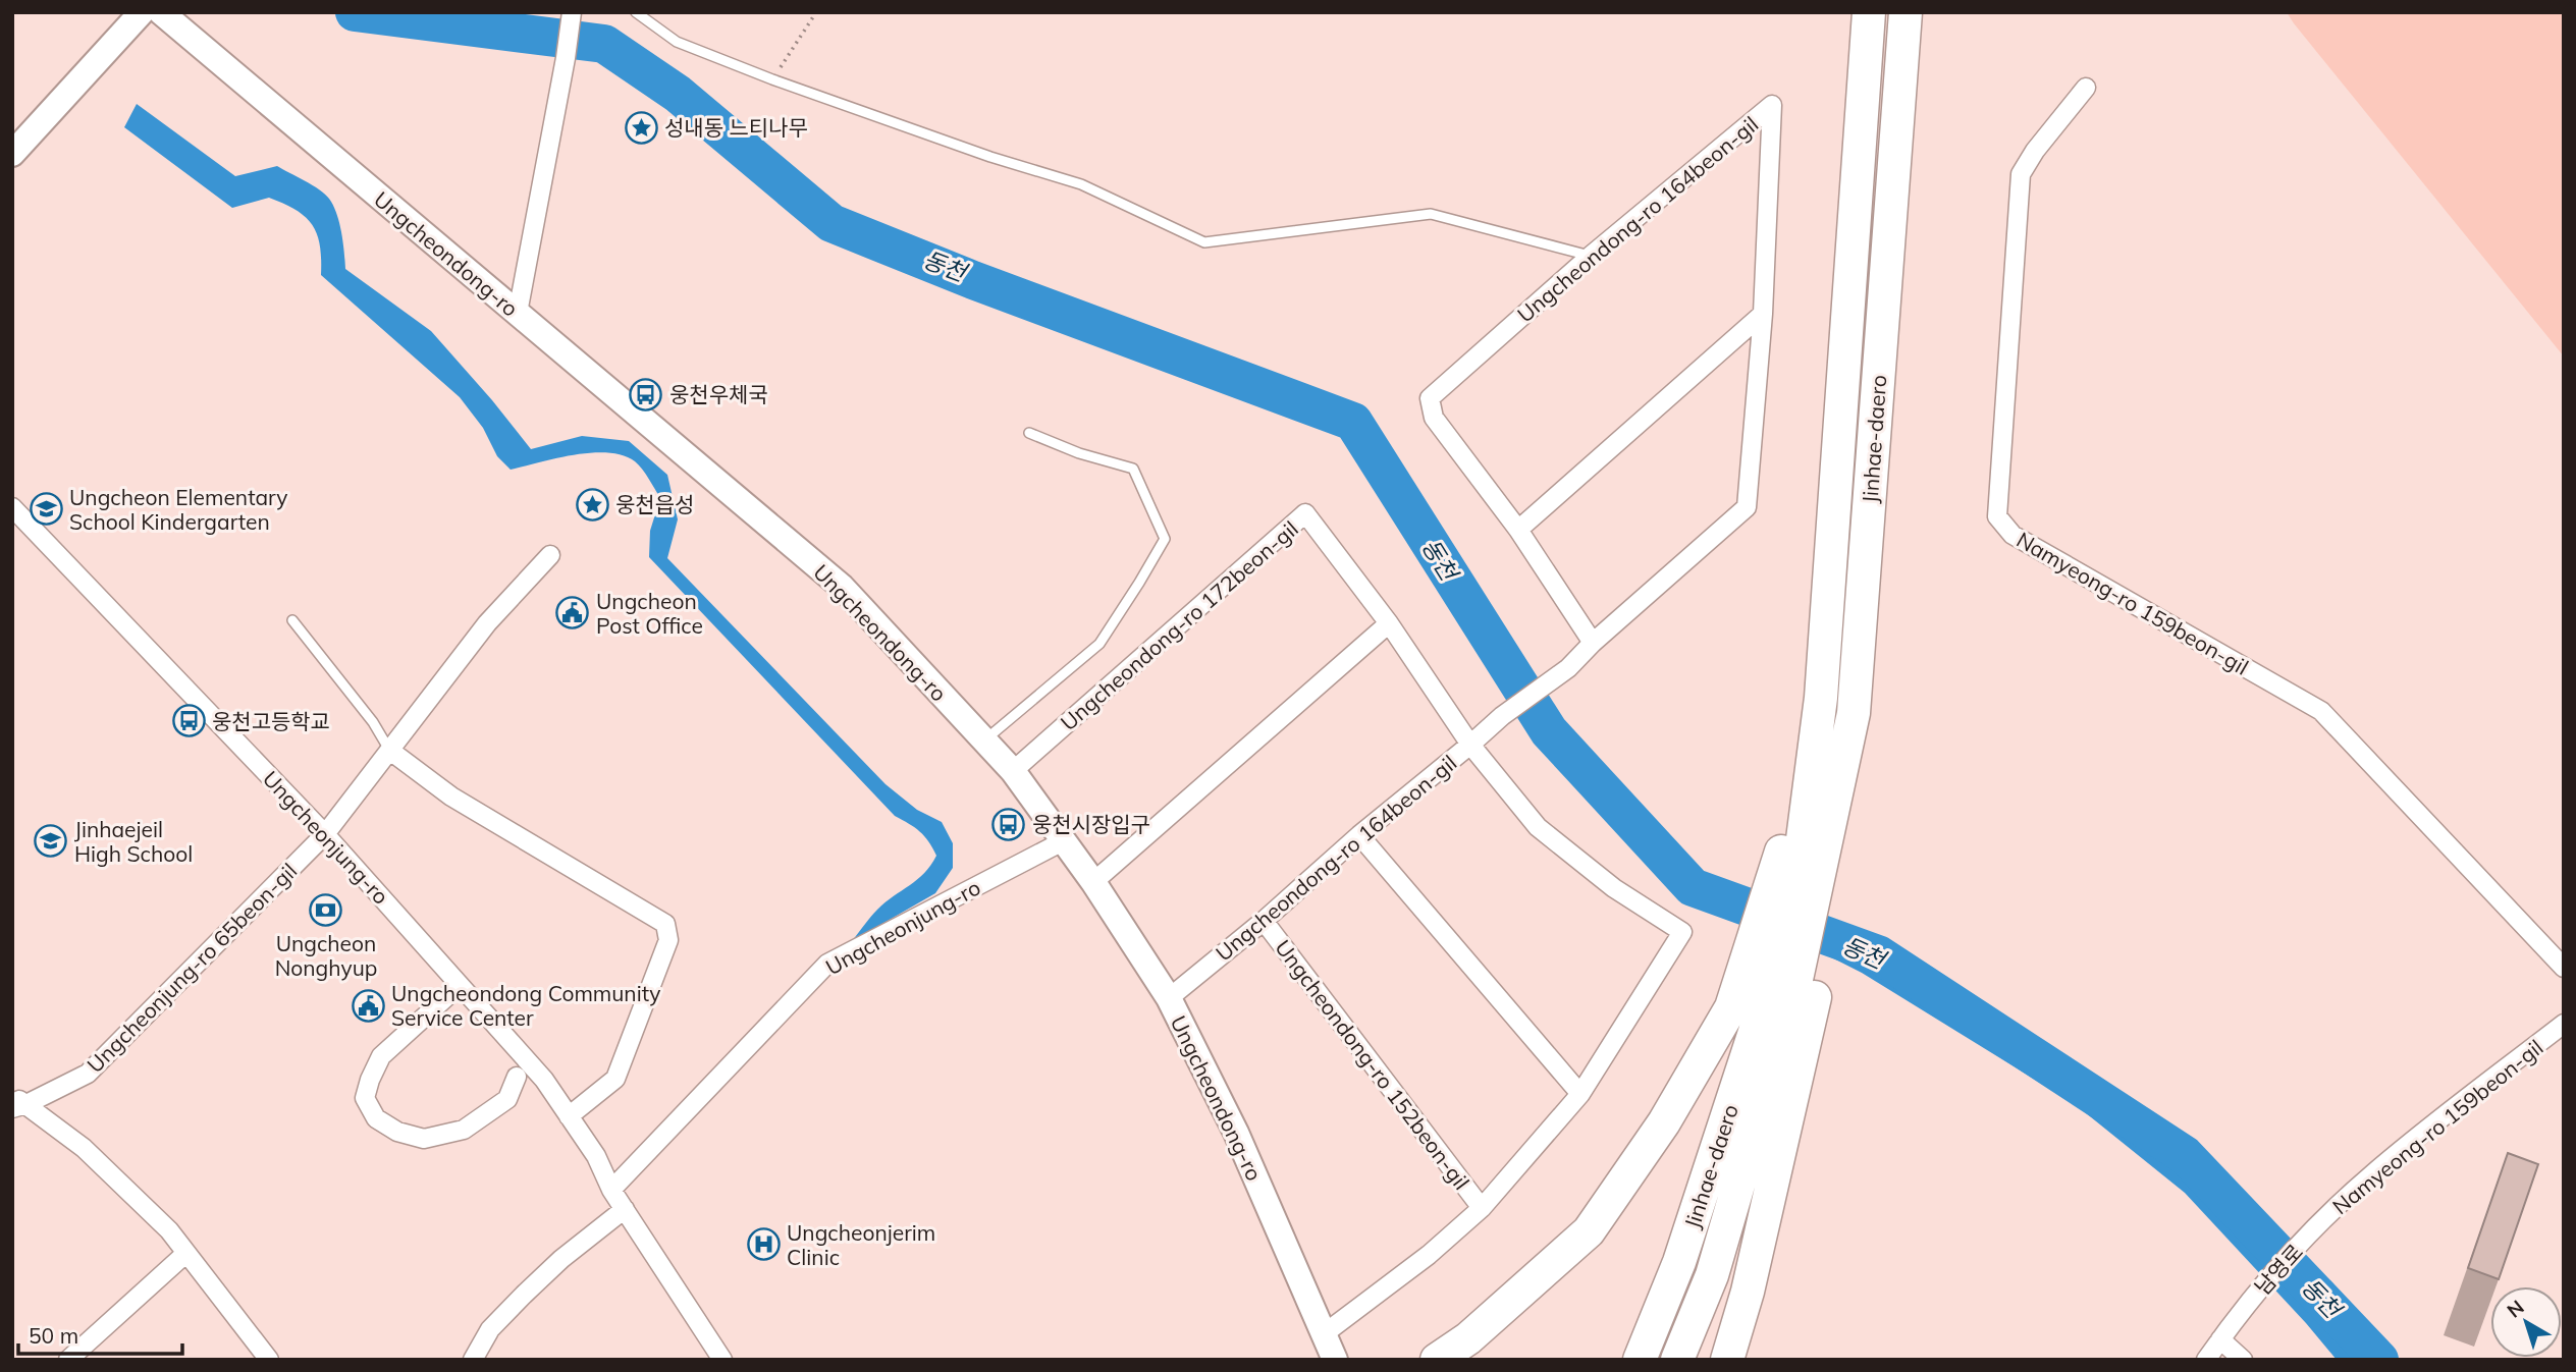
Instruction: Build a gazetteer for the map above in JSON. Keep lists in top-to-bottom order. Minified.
{"streets":{"highway":["Jinhae-daero"],"main road":["Ungcheondong-ro"],"street":["Ungcheondong-ro 164beon-gil","Namyeong-ro 159beon-gil","Ungcheondong-ro 172beon-gil","Ungcheonjung-ro","Ungcheonjung-ro 65beon-gil","Ungcheondong-ro 152beon-gil","남영로"]},"crossings":[["Ungcheondong-ro 164beon-gil","Ungcheondong-ro"],["Ungcheondong-ro 164beon-gil","Ungcheondong-ro 172beon-gil"],["Ungcheondong-ro 164beon-gil","Ungcheondong-ro 152beon-gil"],["Ungcheondong-ro","Ungcheondong-ro 172beon-gil"],["Ungcheondong-ro","Ungcheonjung-ro"],["Ungcheondong-ro","Ungcheondong-ro 152beon-gil"],["Namyeong-ro 159beon-gil","남영로"],["Ungcheondong-ro 172beon-gil","Ungcheondong-ro 152beon-gil"],["Ungcheonjung-ro","Ungcheonjung-ro 65beon-gil"]],"water":["동천"],"places":{"place":["성내동 느티나무","웅천읍성"],"bus stop":["웅천우체국","웅천고등학교","웅천시장입구"],"school or university":["Ungcheon Elementary School Kindergarten","Jinhaejeil High School"],"public building":["Ungcheon Post Office","Ungcheondong Community Service Center"],"bank":["Ungcheon Nonghyup"],"hospital":["Ungcheonjerim Clinic"]},"scale_bar":"50 m","north":"top left"}
